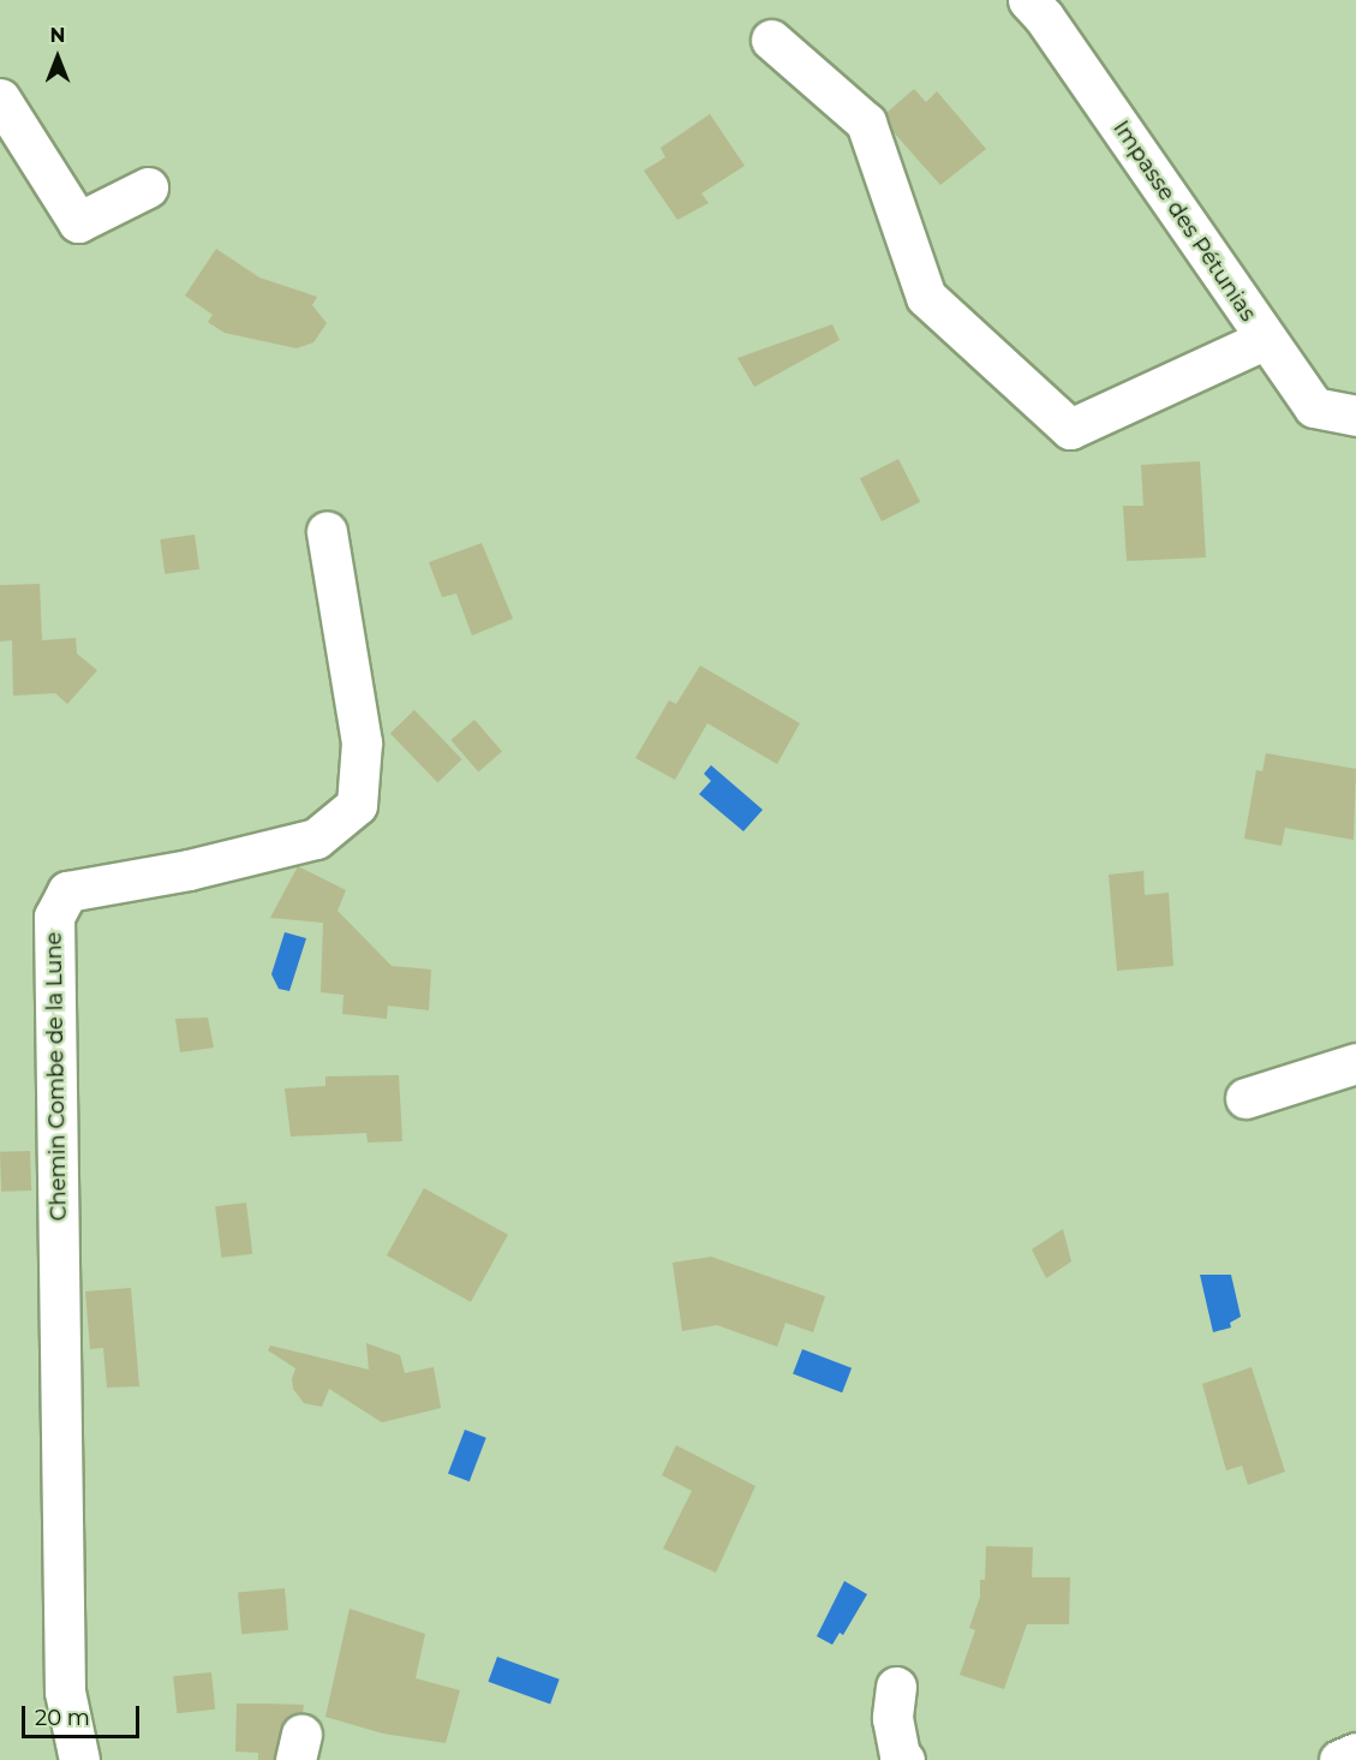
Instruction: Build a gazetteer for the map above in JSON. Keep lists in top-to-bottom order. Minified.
{"streets":{"street":["Impasse des Pétunias","Chemin Combe de la Lune"]},"scale_bar":"20 m","north":"top"}
